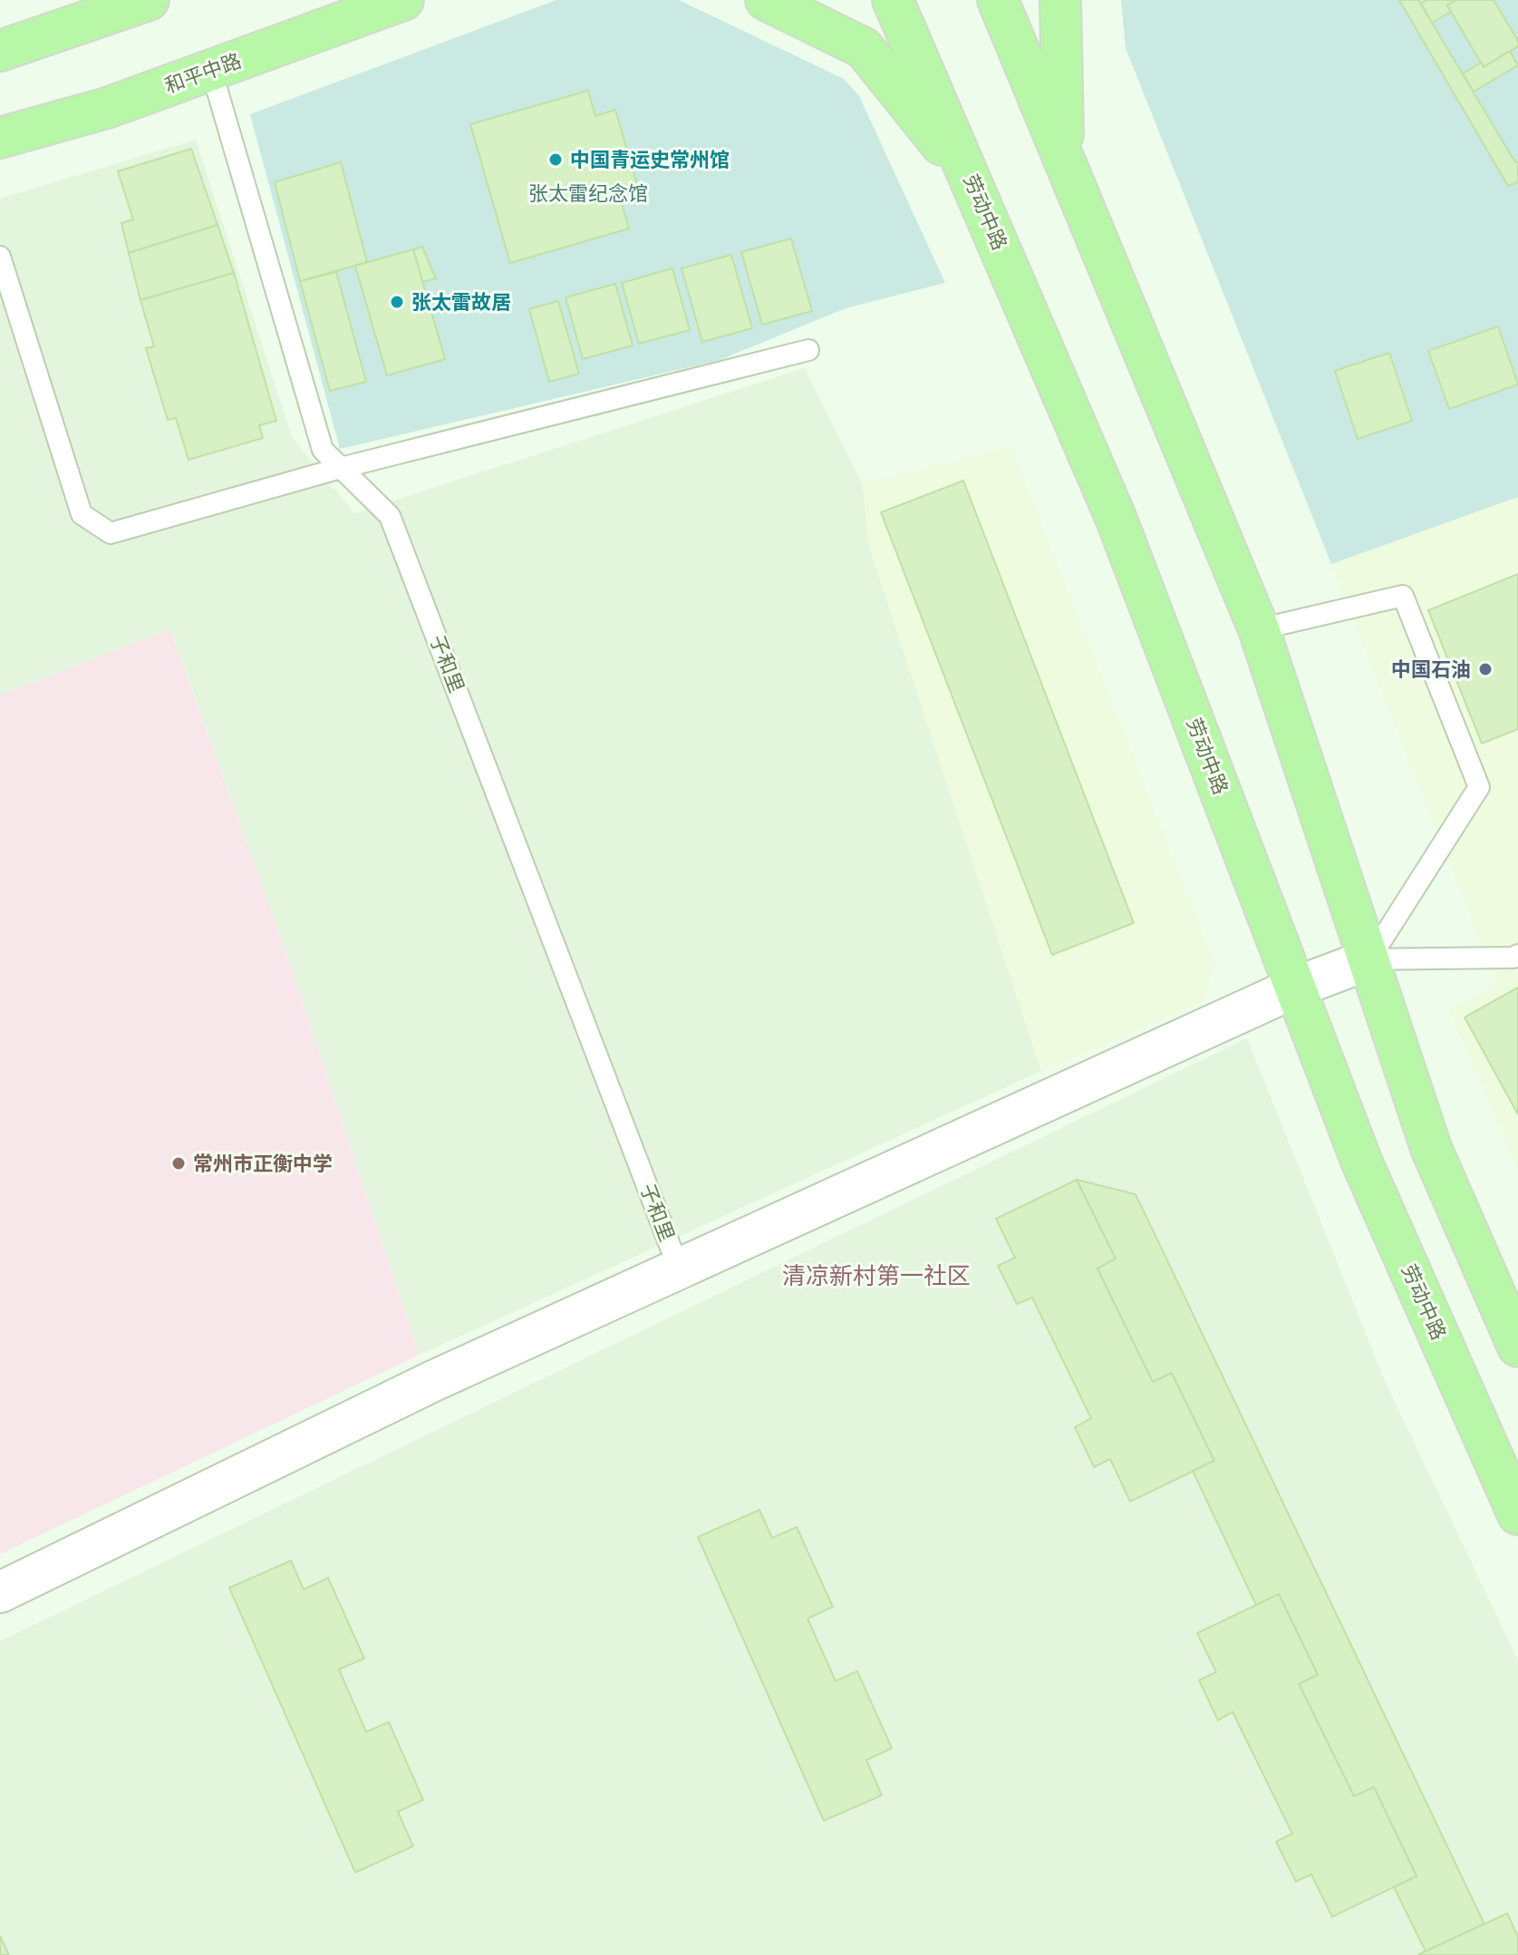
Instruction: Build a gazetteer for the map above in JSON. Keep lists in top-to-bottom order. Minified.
{"streets":{"main road":["和平中路","劳动中路"],"lane":["子和里"]},"crossings":[["和平中路","子和里"]],"districts":["清凉新村第一社区"],"parks":["张太雷纪念馆"],"places":["中国青运史常州馆","张太雷故居","中国石油","常州市正衡中学"]}
